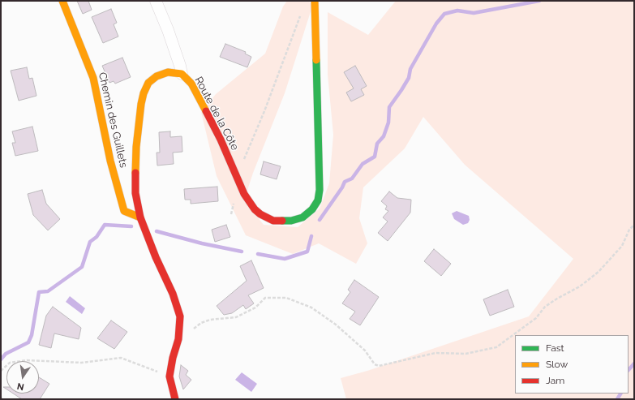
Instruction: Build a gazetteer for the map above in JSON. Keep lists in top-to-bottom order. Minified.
{"streets":{"street":["Route de la Côte","Chemin des Guillets"]},"crossings":[["Route de la Côte","Chemin des Guillets"]],"legend":["Fast","Slow","Jam"],"north":"bottom"}
